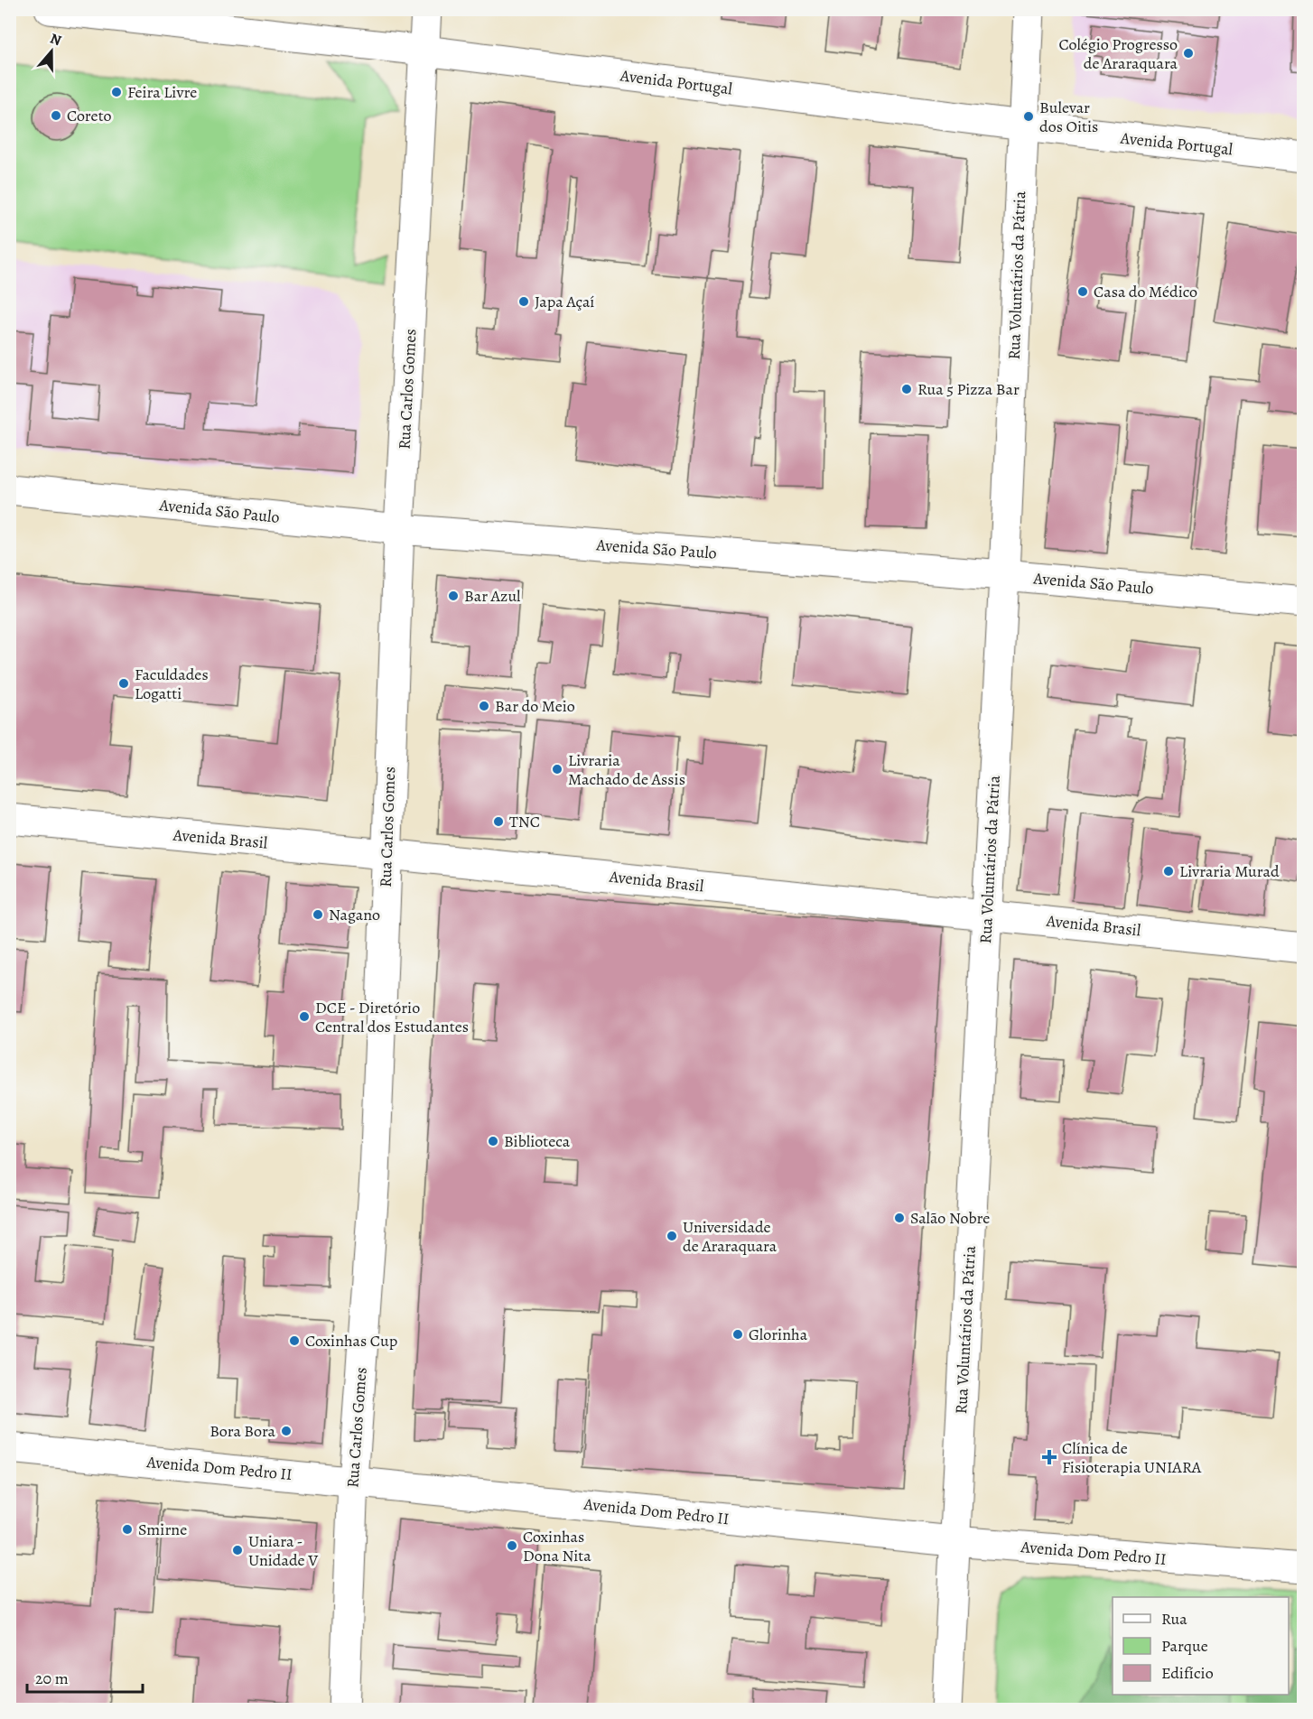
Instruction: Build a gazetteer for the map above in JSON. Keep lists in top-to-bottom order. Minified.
{"streets":{"street":["Avenida Portugal","Rua Voluntários da Pátria","Rua Carlos Gomes","Avenida São Paulo","Avenida Brasil","Avenida Dom Pedro II"]},"crossings":[["Avenida Portugal","Rua Voluntários da Pátria"],["Avenida Portugal","Rua Carlos Gomes"],["Rua Voluntários da Pátria","Avenida São Paulo"],["Rua Voluntários da Pátria","Avenida Brasil"],["Rua Voluntários da Pátria","Avenida Dom Pedro II"],["Rua Carlos Gomes","Avenida São Paulo"],["Rua Carlos Gomes","Avenida Brasil"],["Rua Carlos Gomes","Avenida Dom Pedro II"]],"places":{"other":["Colégio Progresso de Araraquara","Feira Livre","Coreto","Bulevar dos Oitis","Casa do Médico","Japa Açaí","Rua 5 Pizza Bar","Bar Azul","Faculdades Logatti","Bar do Meio","Livraria Machado de Assis","TNC","Livraria Murad","Nagano","DCE - Diretório Central dos Estudantes","Biblioteca","Salão Nobre","Universidade de Araraquara","Glorinha","Coxinhas Cup","Bora Bora","Smirne","Coxinhas Dona Nita","Uniara - Unidade V"],"health":["Clínica de Fisioterapia UNIARA"]},"legend":["Rua","Parque","Edifício"],"scale_bar":"20 m","north":"top"}
